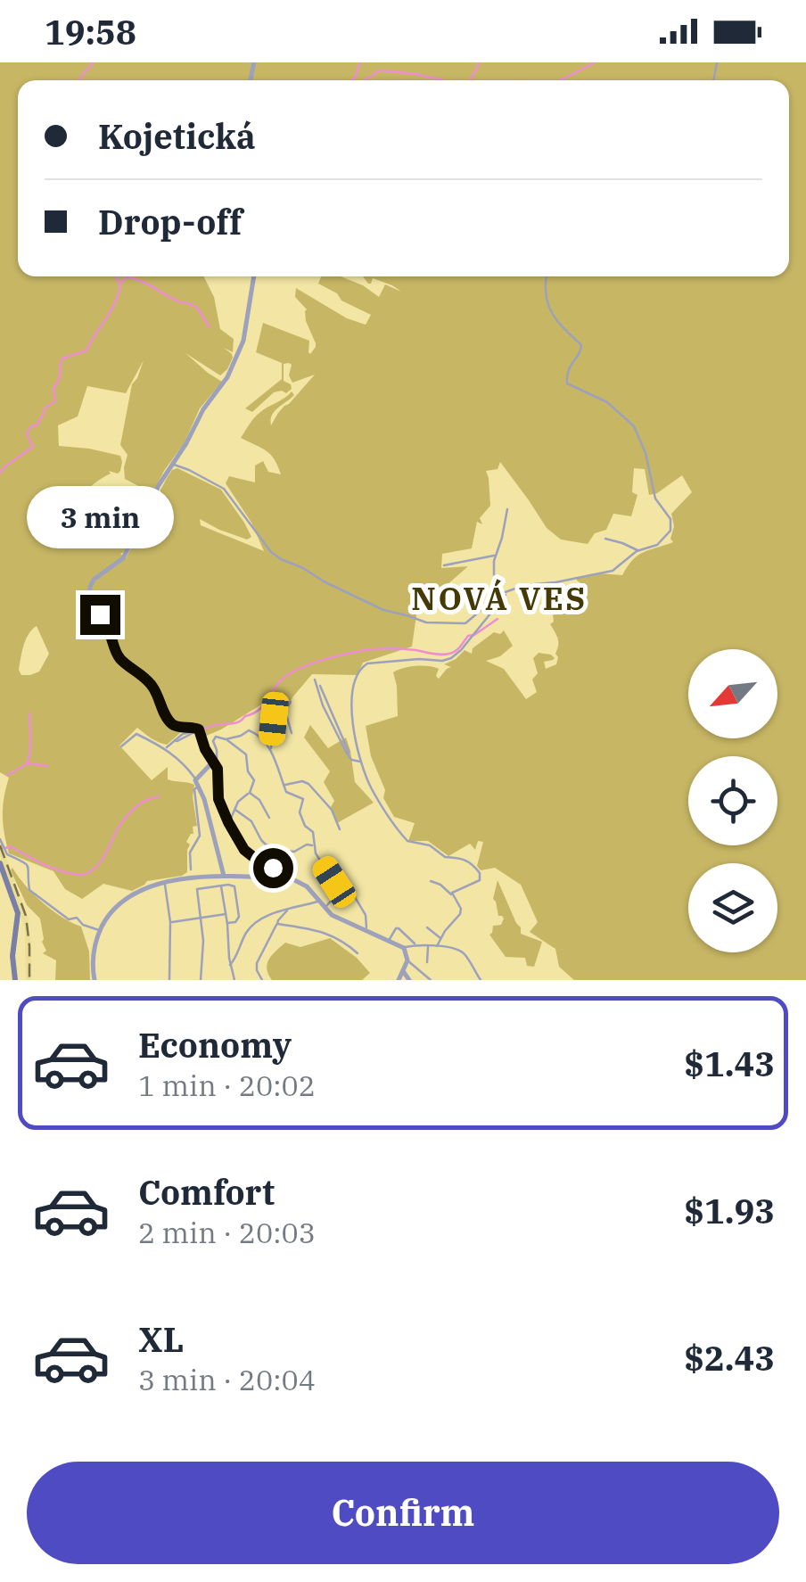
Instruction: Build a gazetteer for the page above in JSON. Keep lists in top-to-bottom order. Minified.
{"districts":["NOVÁ VES"],"north":"bottom left","page":{"status":"19:58","banner":["Kojetická","Drop-off"],"bubble":"3 min","list":[{"name":"Economy","note":"1 min · 20:02","value":"$1.43"},{"name":"Comfort","note":"2 min · 20:03","value":"$1.93"},{"name":"XL","note":"3 min · 20:04","value":"$2.43"}],"buttons":"Confirm"}}
